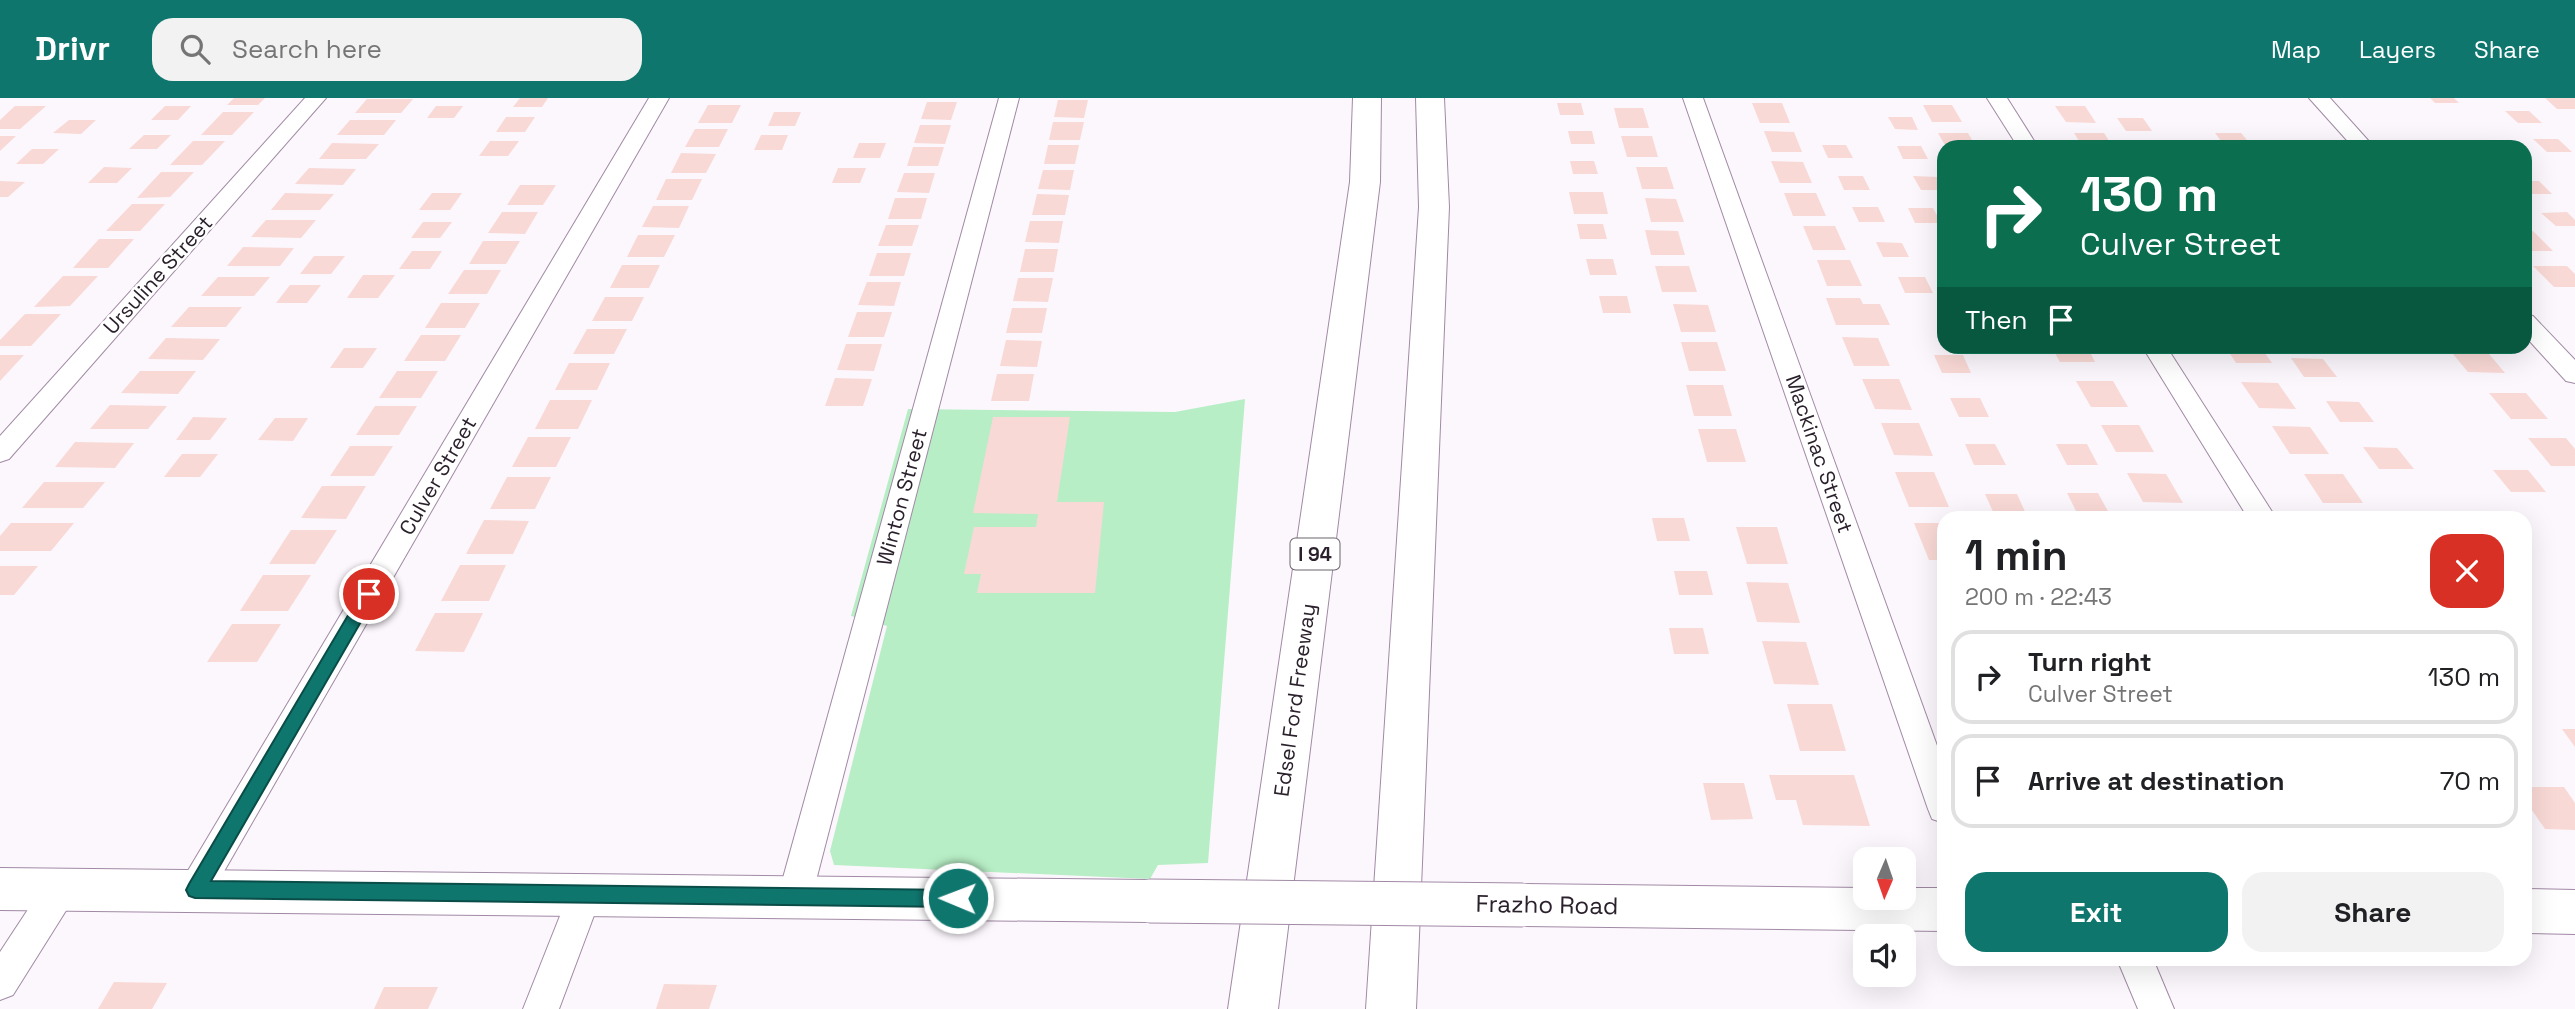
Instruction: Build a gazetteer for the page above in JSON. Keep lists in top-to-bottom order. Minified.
{"streets":{"main road":["I 94","Edsel Ford Freeway","Frazho Road"],"street":["Ursuline Street","Mackinac Street","Culver Street","Winton Street"]},"crossings":[["Culver Street","Frazho Road"],["Winton Street","Frazho Road"]],"north":"bottom","page":{"header":"Drivr","search":"Search here","nav":["Map","Layers","Share"],"turn":["130 m","Culver Street"],"then":"Then","heading":["1 min","200 m · 22:43"],"list":[{"name":"Turn right","note":"Culver Street","value":"130 m"},{"name":"Arrive at destination","value":"70 m"}],"buttons":["Exit","Share"]}}
